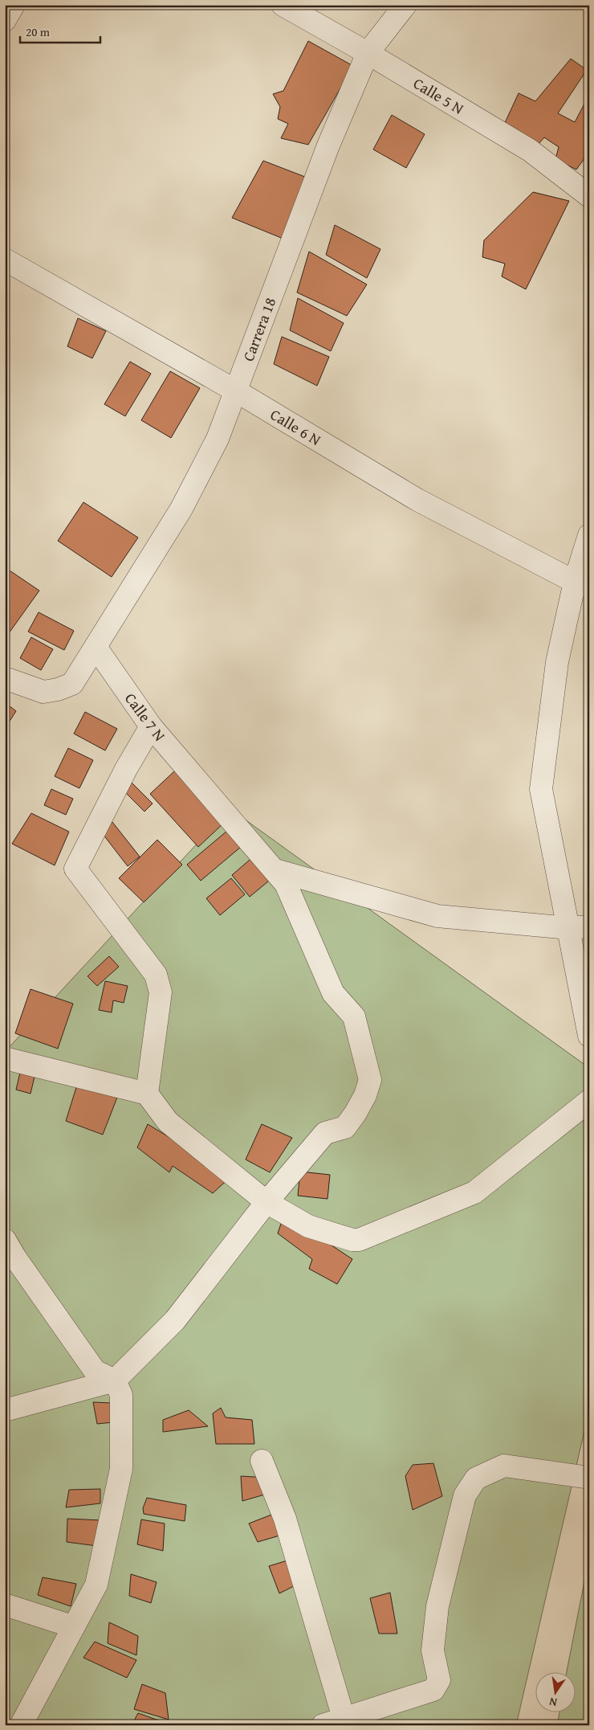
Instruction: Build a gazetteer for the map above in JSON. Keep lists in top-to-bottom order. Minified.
{"streets":{"street":["Calle 5 N","Carrera 18","Calle 6 N","Calle 7 N"]},"crossings":[["Calle 5 N","Carrera 18"],["Carrera 18","Calle 6 N"],["Carrera 18","Calle 7 N"]],"scale_bar":"20 m","north":"bottom"}
